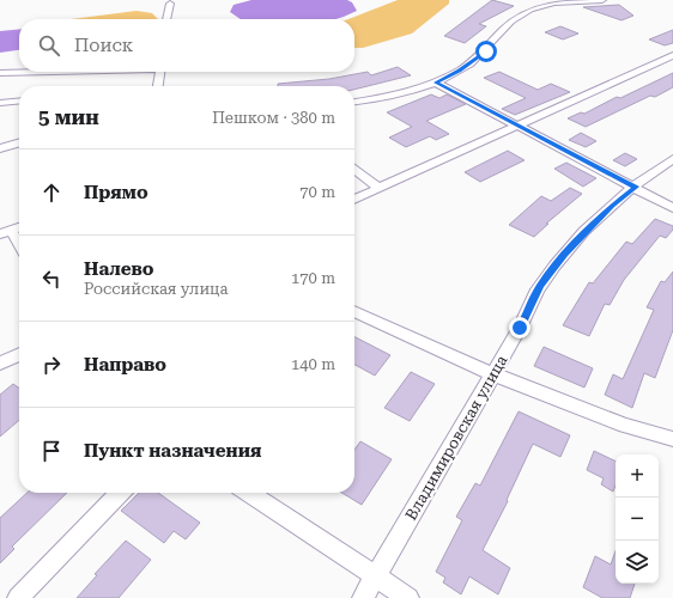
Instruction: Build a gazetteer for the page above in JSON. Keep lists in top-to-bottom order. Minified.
{"streets":{"street":["Владимировская улица"]},"page":{"search":"Поиск","heading":["5 мин","Пешком · 380 m"],"list":[["Прямо","70 m"],["Налево","Российская улица","170 m"],["Направо","140 m"],"Пункт назначения"],"map_buttons":["+","−"]}}
